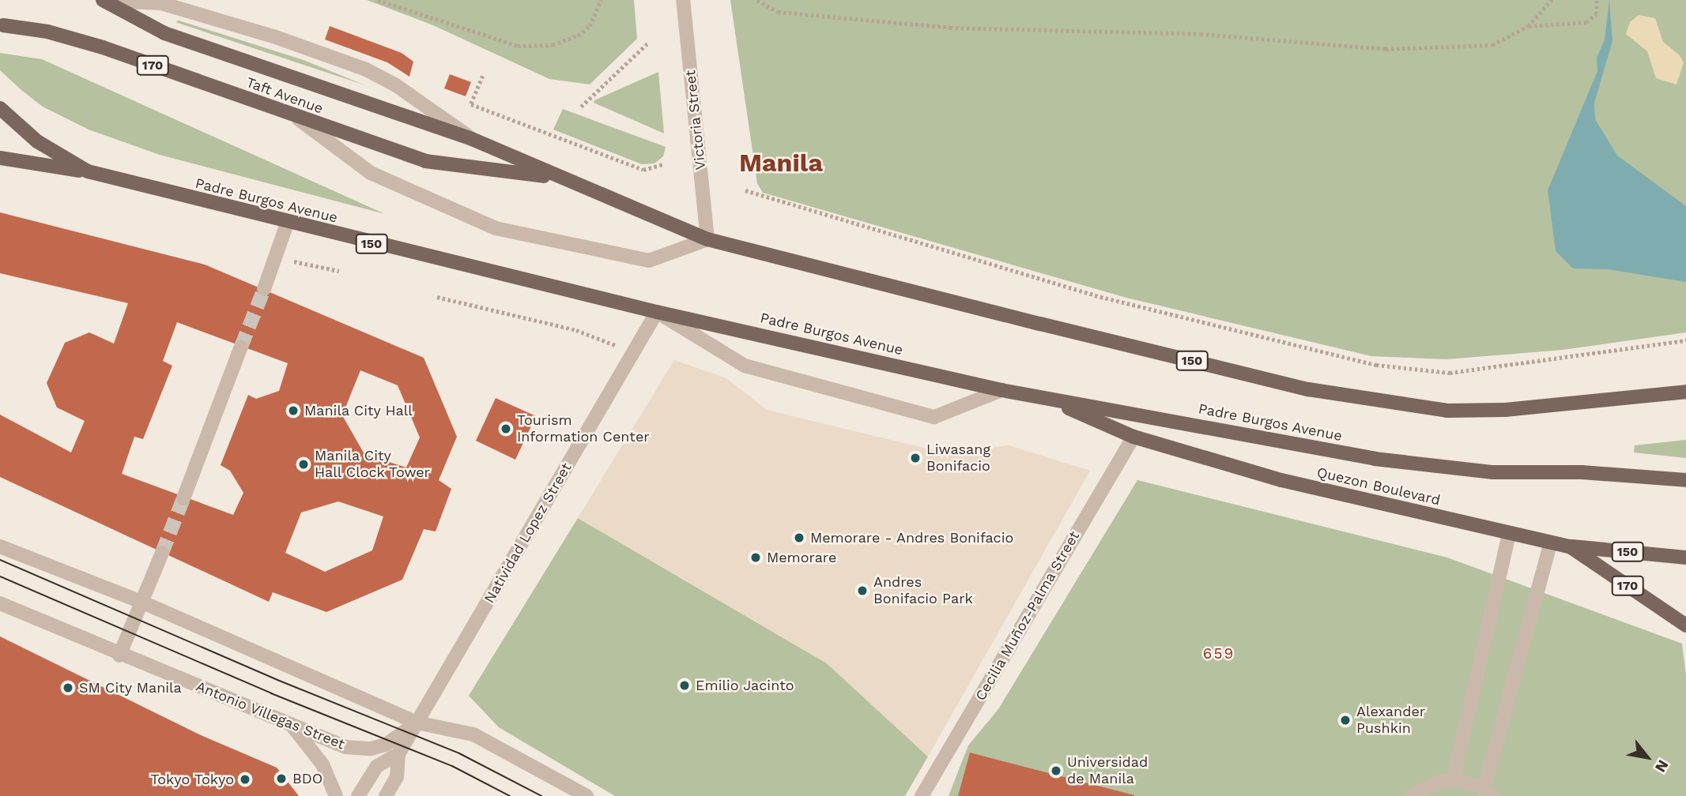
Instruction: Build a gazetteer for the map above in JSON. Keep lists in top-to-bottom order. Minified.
{"streets":{"main road":["170","Taft Avenue","Padre Burgos Avenue","150","Quezon Boulevard"],"street":["Victoria Street","Natividad Lopez Street","Cecilia Muñoz-Palma Street","Antonio Villegas Street"]},"crossings":[["Taft Avenue","150"],["Victoria Street","150"],["Padre Burgos Avenue","Quezon Boulevard"],["Padre Burgos Avenue","Natividad Lopez Street"],["150","Quezon Boulevard"],["Quezon Boulevard","Cecilia Muñoz-Palma Street"],["Natividad Lopez Street","Antonio Villegas Street"]],"districts":["Manila","659"],"places":["Manila City Hall","Tourism Information Center","Liwasang Bonifacio","Manila City Hall Clock Tower","Memorare - Andres Bonifacio","Memorare","Andres Bonifacio Park","Emilio Jacinto","SM City Manila","Alexander Pushkin","Universidad de Manila","BDO","Tokyo Tokyo"],"north":"bottom right"}
